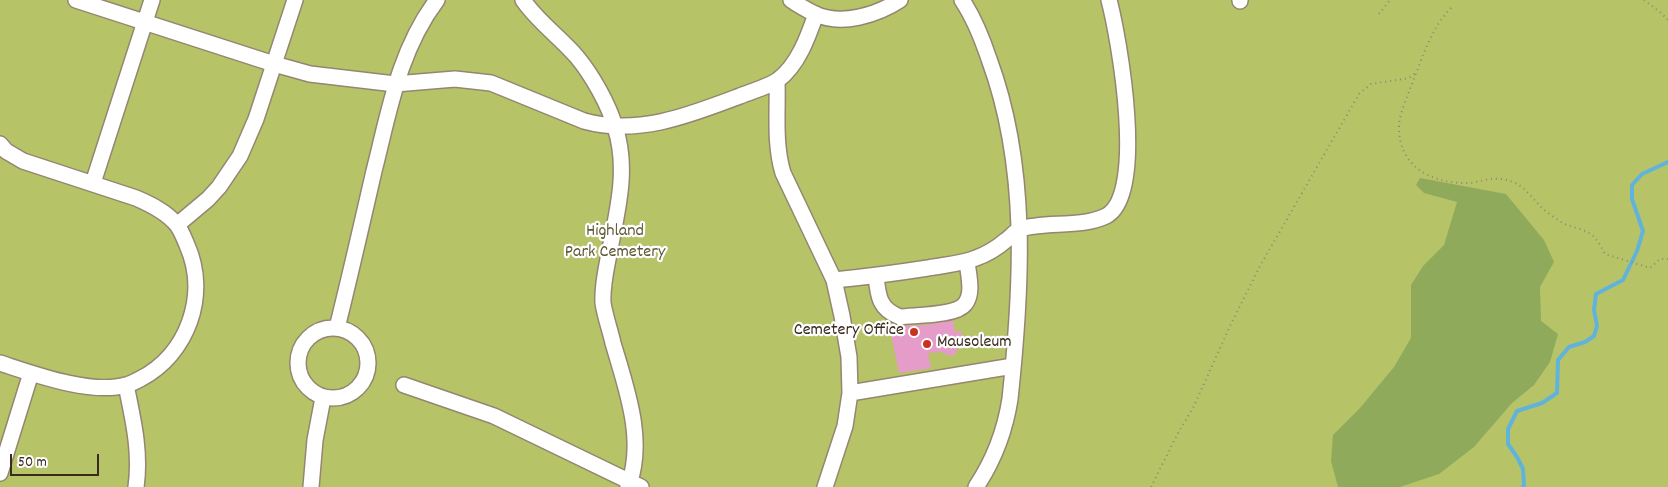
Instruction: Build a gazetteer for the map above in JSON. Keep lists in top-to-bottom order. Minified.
{"parks":["Highland Park Cemetery"],"places":["Cemetery Office","Mausoleum"],"scale_bar":"50 m"}
